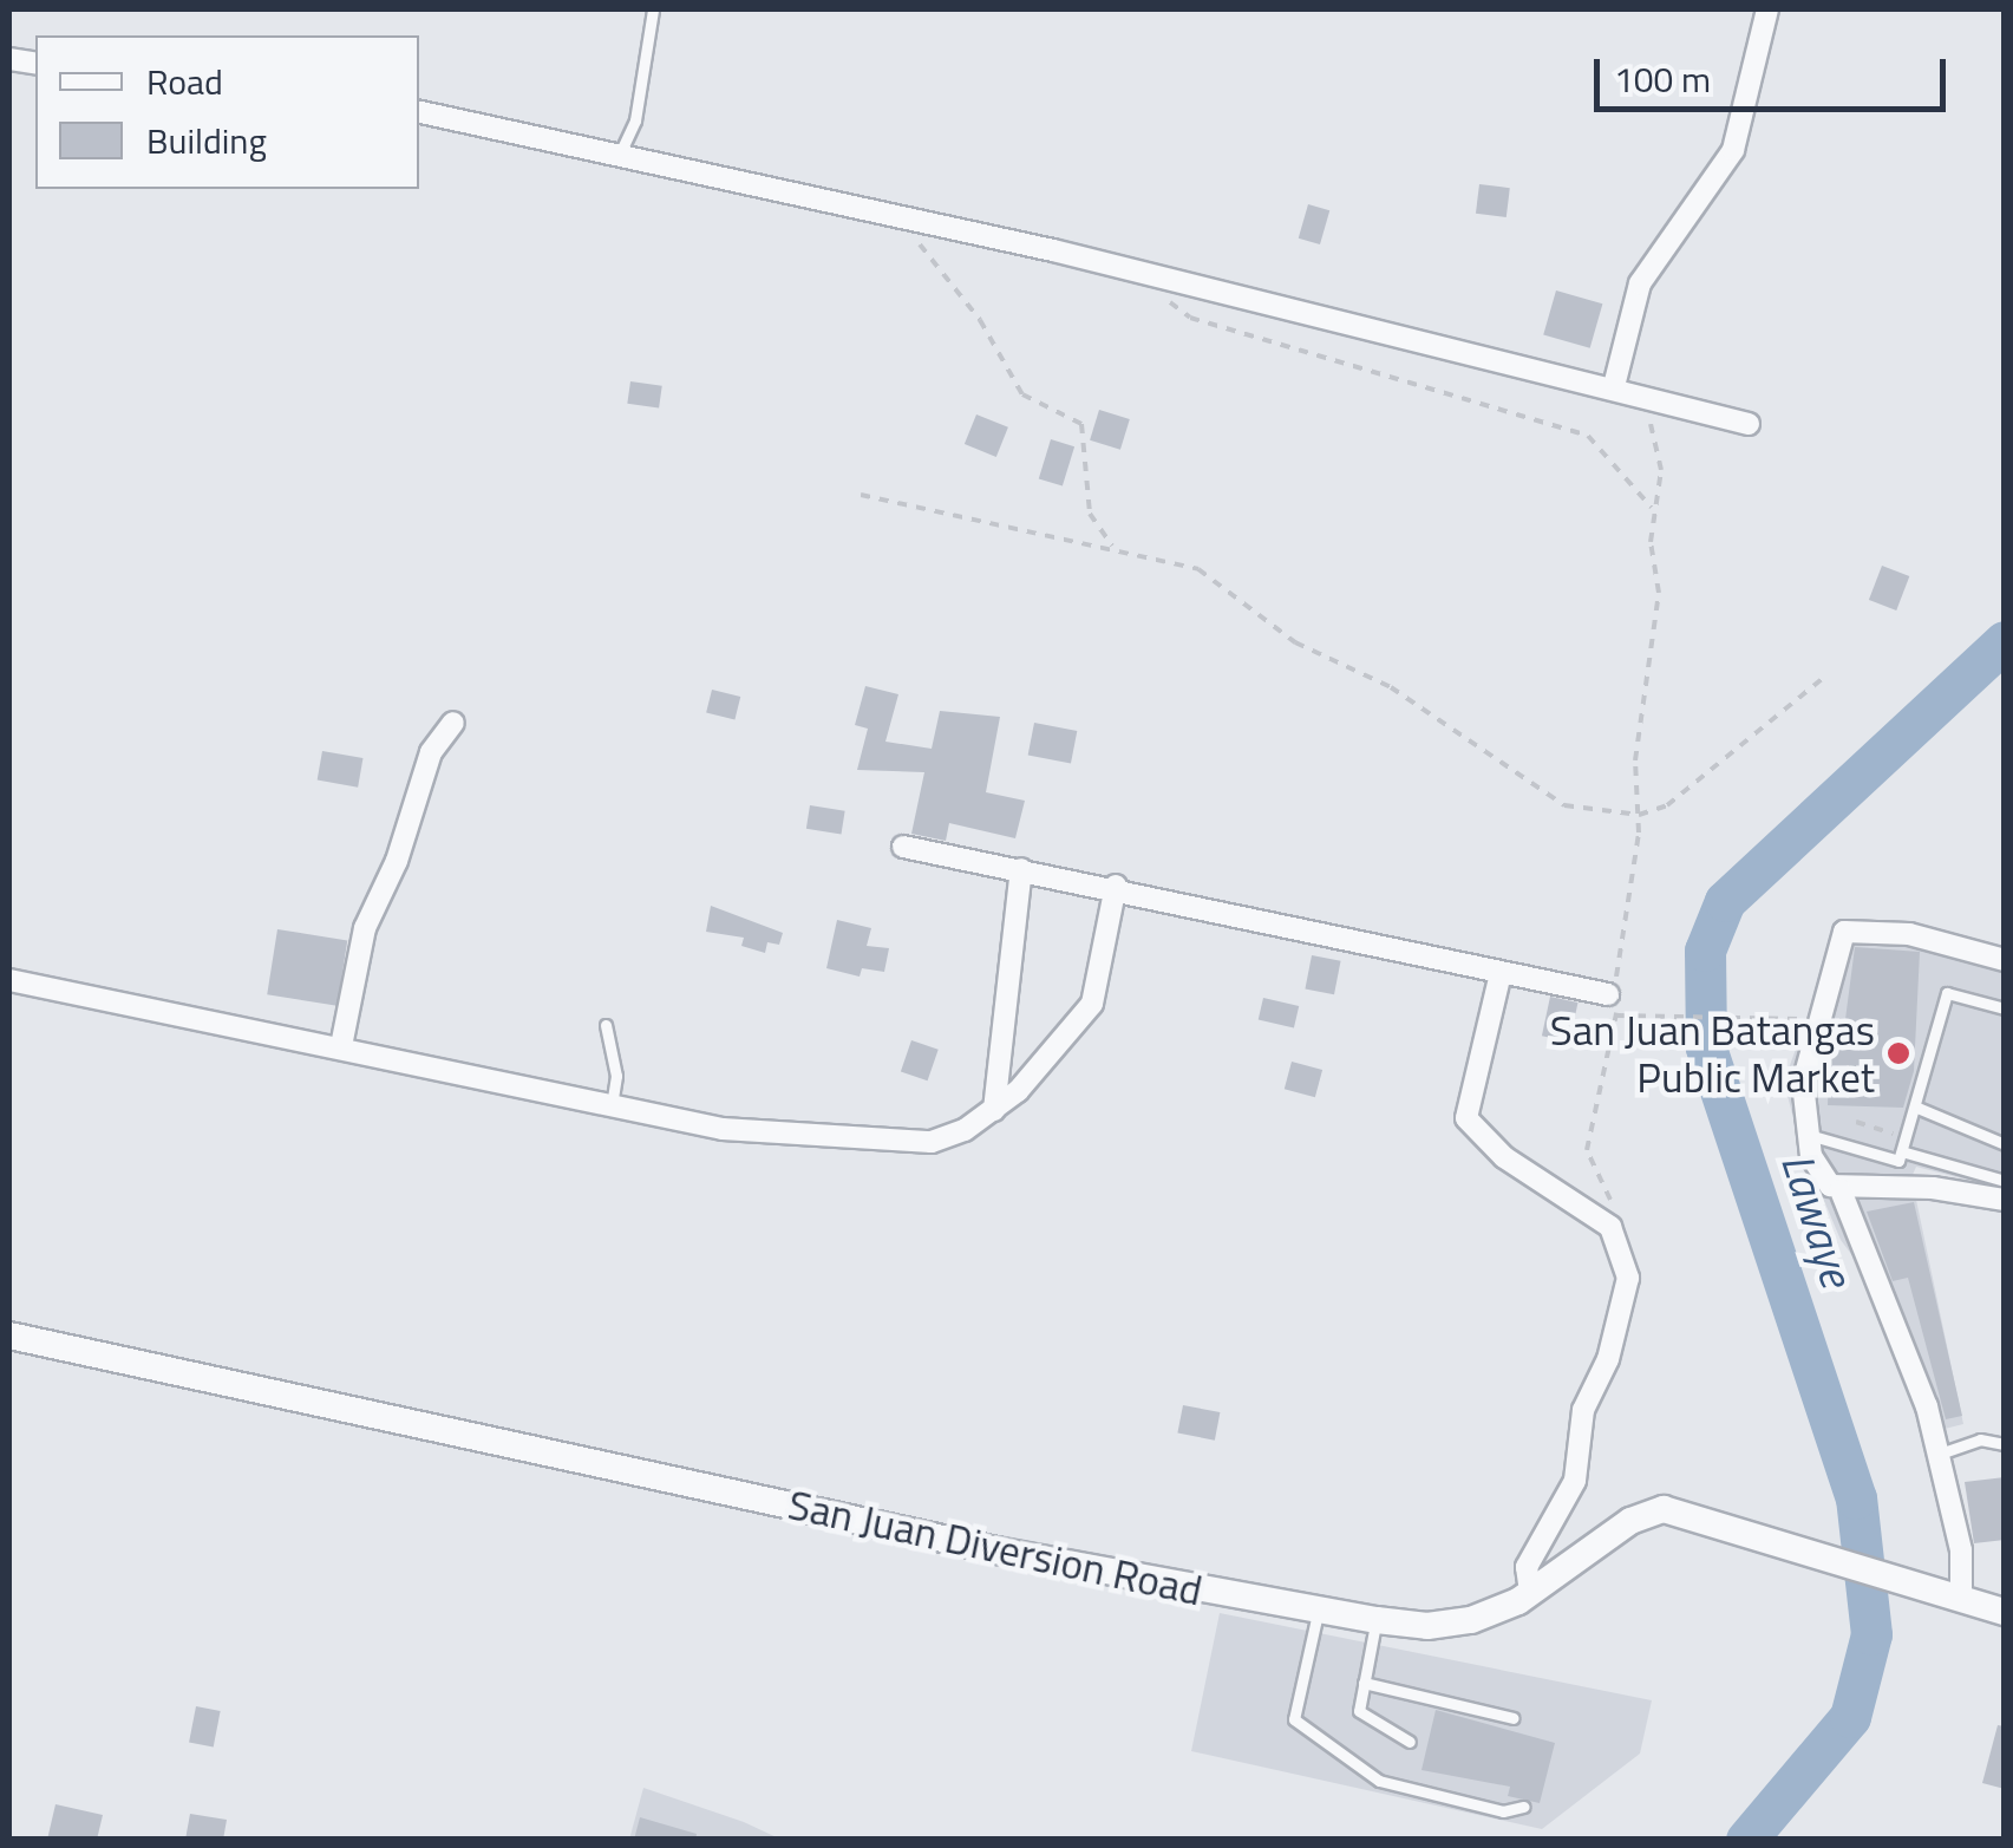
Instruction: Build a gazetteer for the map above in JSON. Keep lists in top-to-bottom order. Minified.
{"streets":{"street":["San Juan Diversion Road"]},"water":["Lawaye"],"places":["San Juan Batangas Public Market"],"legend":["Road","Building"],"scale_bar":"100 m"}
